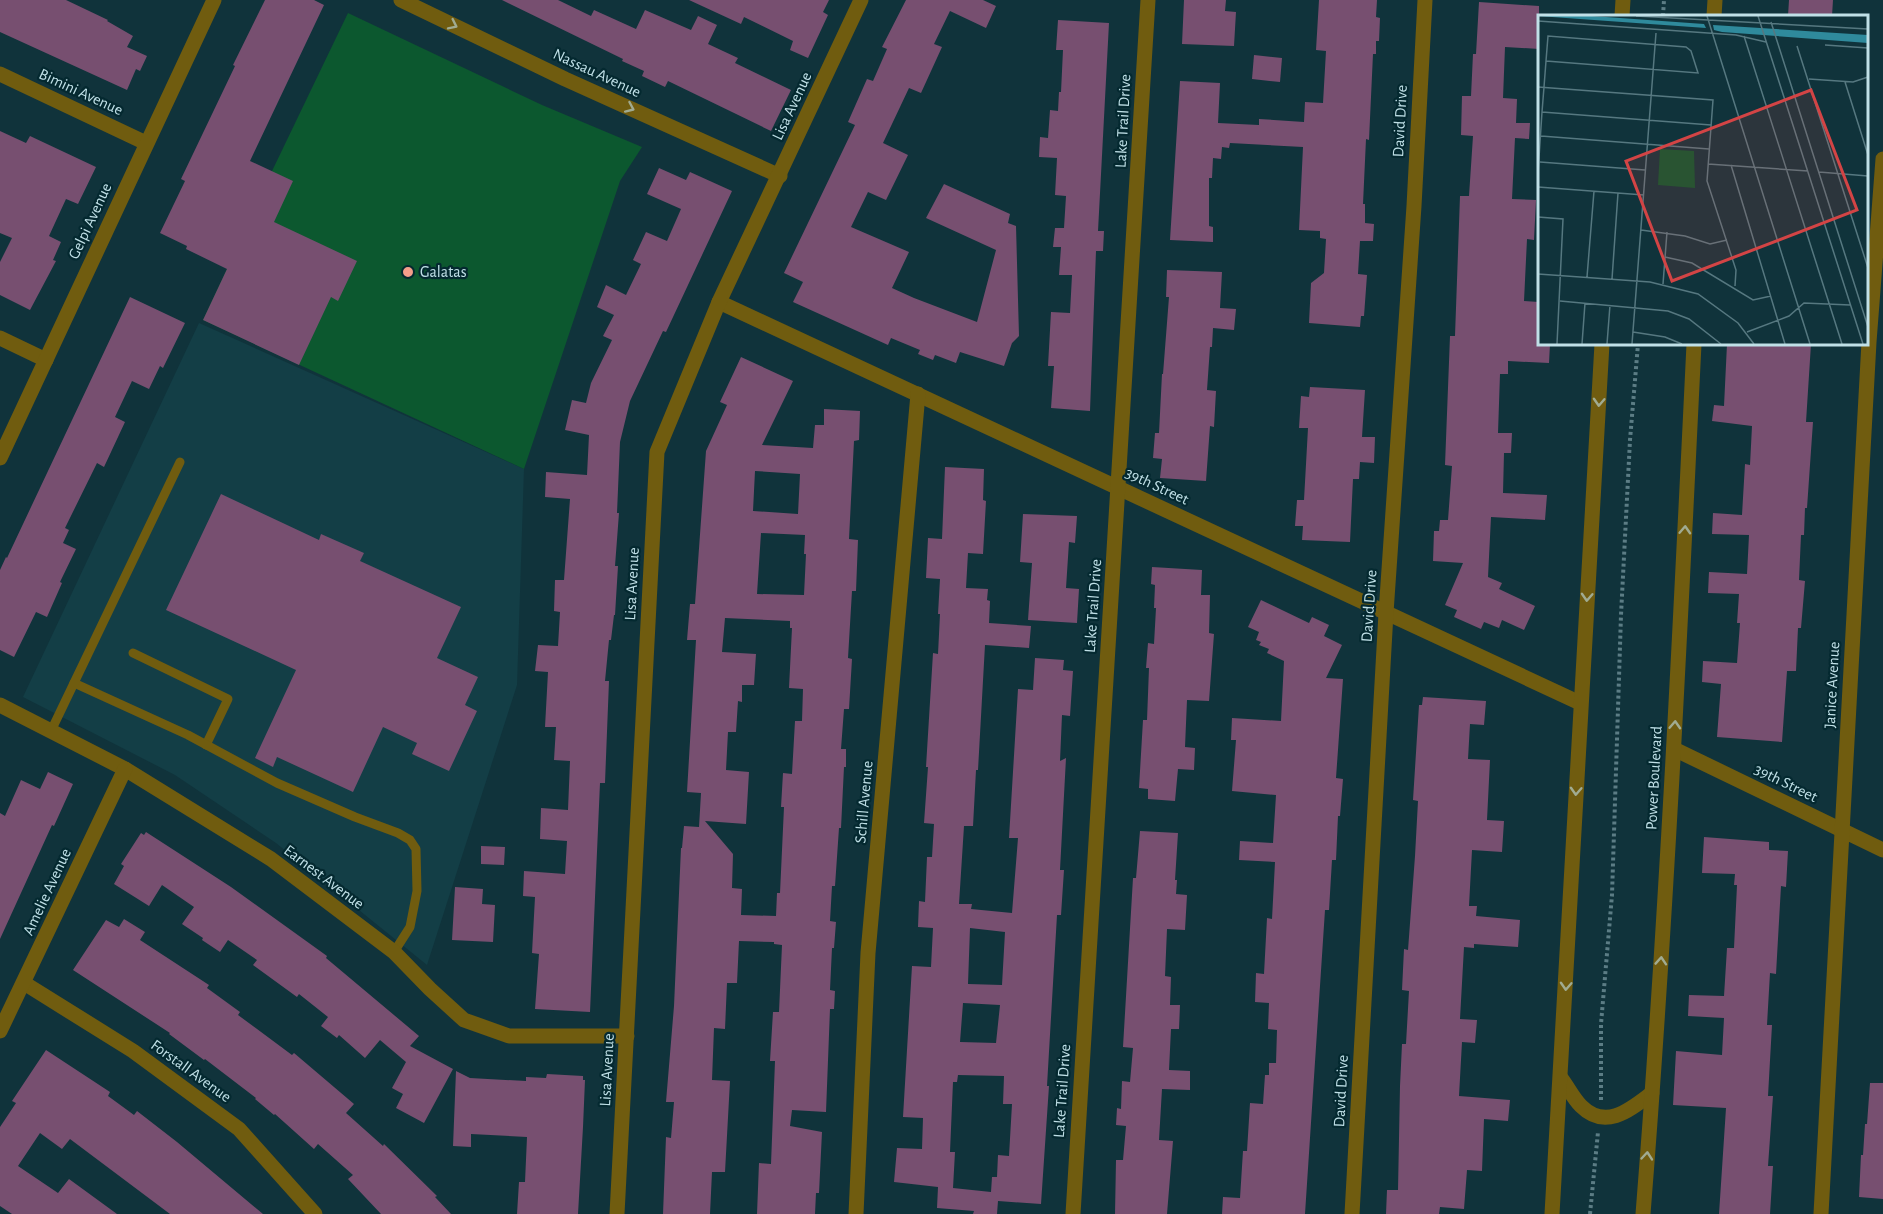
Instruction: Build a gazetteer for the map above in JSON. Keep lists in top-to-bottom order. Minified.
{"streets":{"street":["Nassau Avenue","Bimini Avenue","Lisa Avenue","Lake Trail Drive","David Drive","Gelpi Avenue","39th Street","Janice Avenue","Power Boulevard","Schill Avenue","Earnest Avenue","Amelie Avenue","Forstall Avenue"]},"crossings":[["Nassau Avenue","Lisa Avenue"],["Bimini Avenue","Gelpi Avenue"],["Lisa Avenue","39th Street"],["Lisa Avenue","Earnest Avenue"],["Lake Trail Drive","39th Street"],["David Drive","39th Street"],["39th Street","Janice Avenue"],["39th Street","Power Boulevard"],["39th Street","Schill Avenue"],["Earnest Avenue","Amelie Avenue"],["Amelie Avenue","Forstall Avenue"]],"one_way":["Nassau Avenue"],"places":["Galatas"]}
